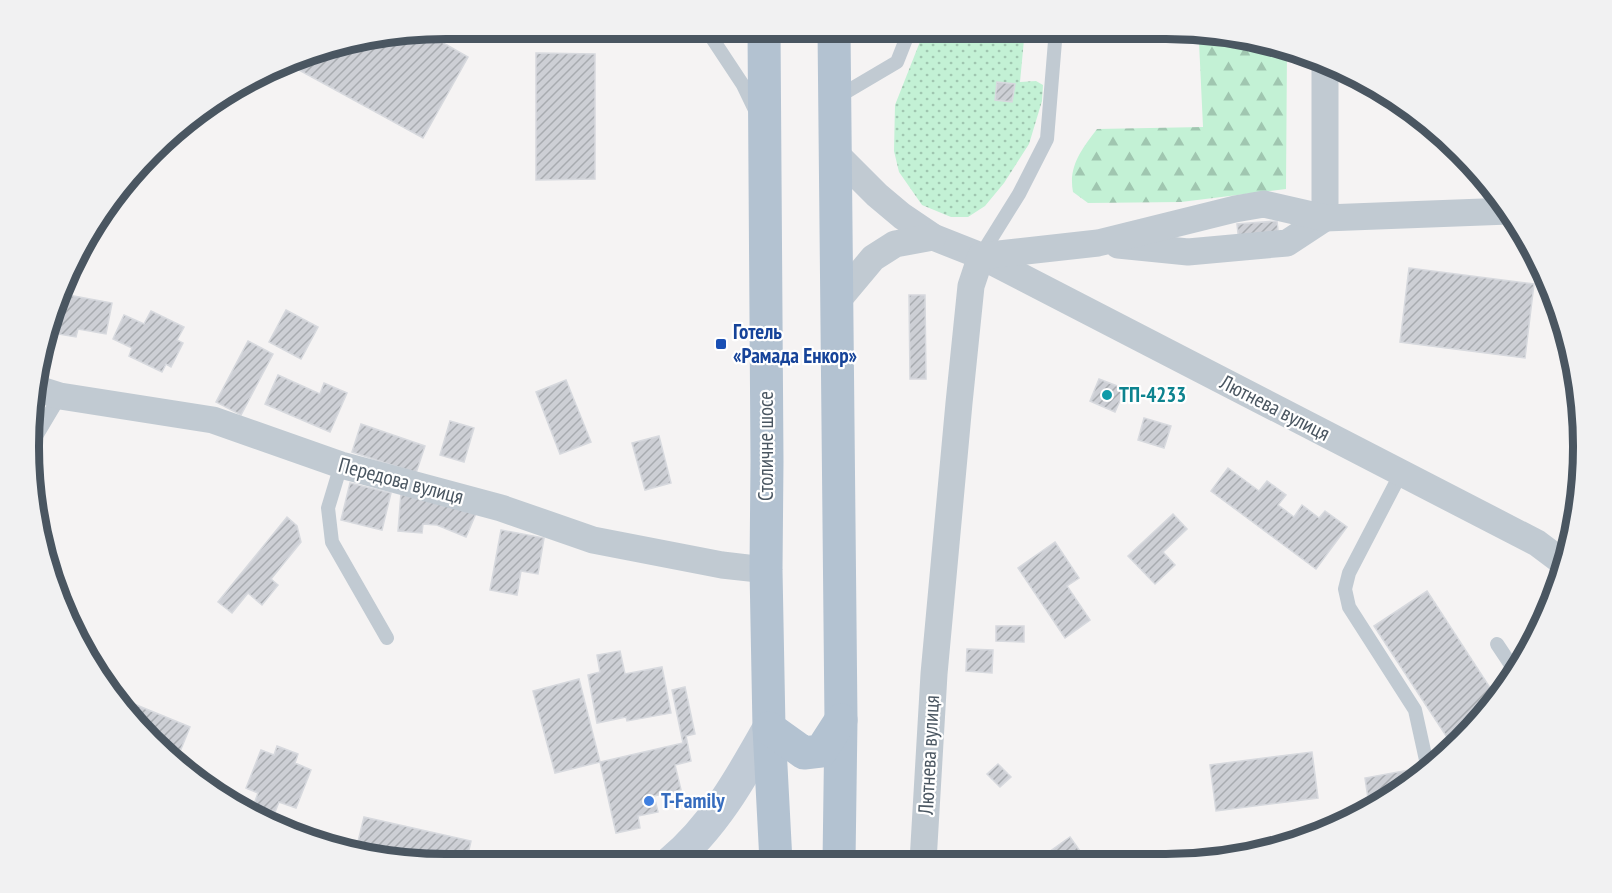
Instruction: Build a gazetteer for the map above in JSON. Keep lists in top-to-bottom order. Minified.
{"streets":{"main road":["Столичне шосе"],"street":["Лютнева вулиця","Передова вулиця"]},"crossings":[["Столичне шосе","Передова вулиця"]],"places":{"transit":["Готель «Рамада Енкор»"],"other":["ТП-4233","T-Family"]}}
